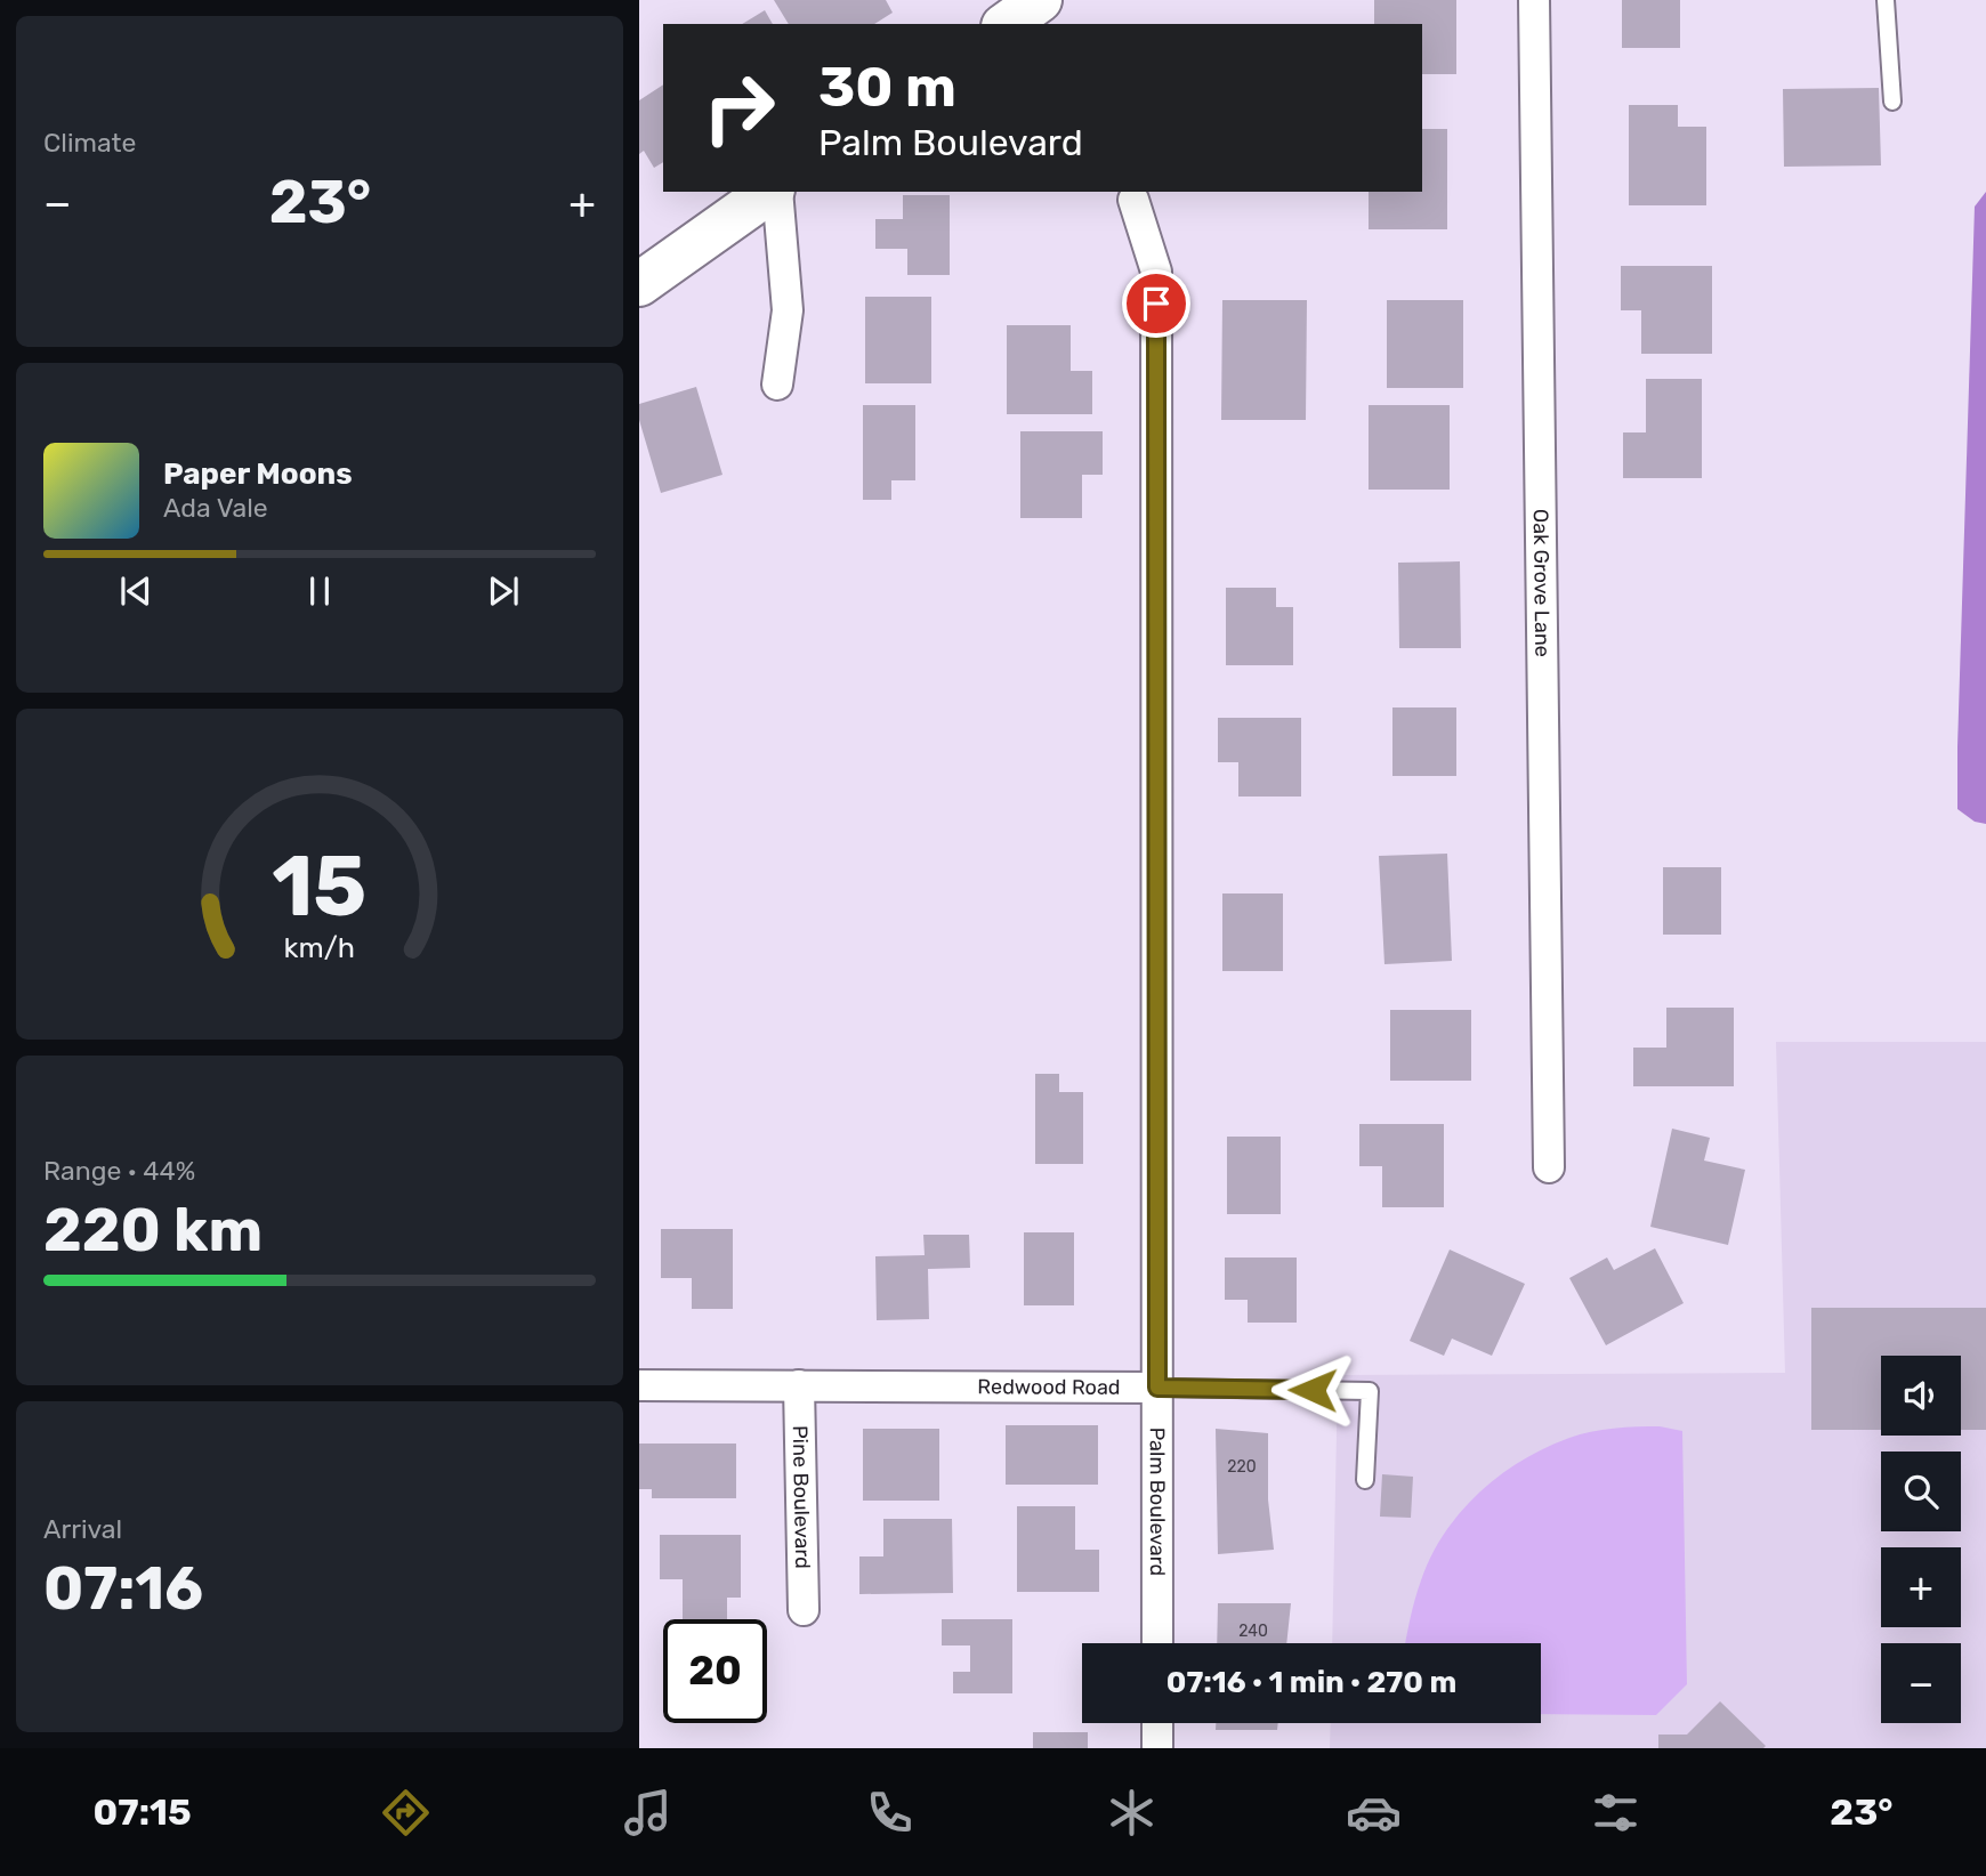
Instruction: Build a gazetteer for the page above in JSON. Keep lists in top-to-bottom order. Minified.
{"streets":{"street":["Oak Grove Lane","Redwood Road","Pine Boulevard","Palm Boulevard"]},"crossings":[["Redwood Road","Pine Boulevard"],["Redwood Road","Palm Boulevard"]],"house_numbers":["220","240"],"page":{"tile":["Climate",["Range · 44%","220 km"],["Arrival","07:16"]],"turn":["30 m","Palm Boulevard"],"heat":["−","23°","+"],"song":["Paper Moons","Ada Vale"],"map_buttons":["+","−"],"limit":"20","trip":"07:16 · 1 min · 270 m","tabs":["07:15","23°"],"gauge":["15","km/h"]}}
